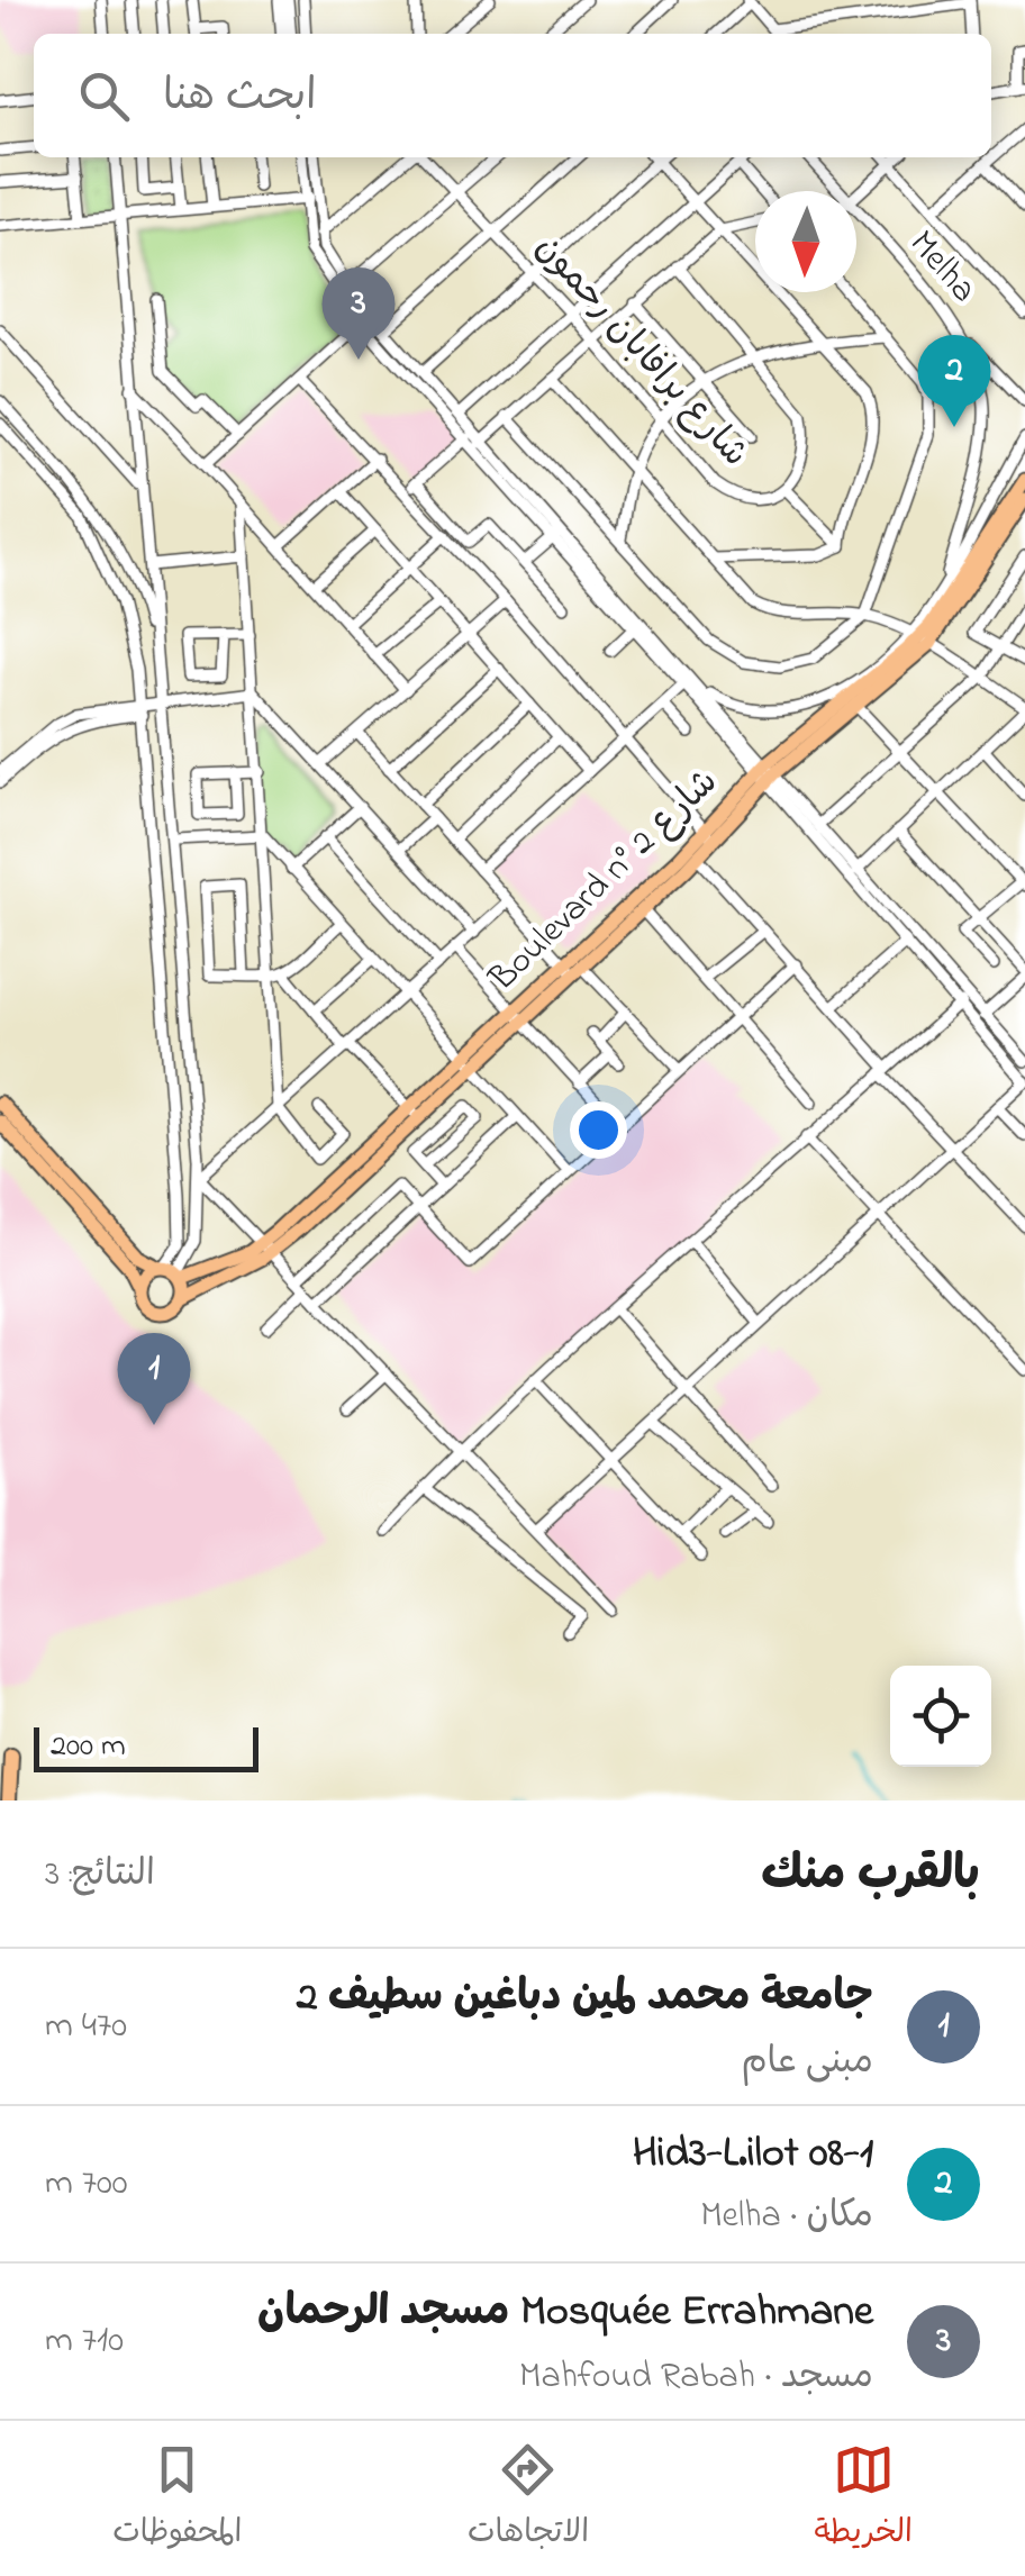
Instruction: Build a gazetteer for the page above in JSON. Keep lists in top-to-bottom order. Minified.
{"streets":{"main road":["Boulevard n° شارع 2"],"street":["Melha","شارع برافابان رحمون"]},"scale_bar":"200 m","north":"bottom","page":{"search":"ابحث هنا","pins":["3","2","1"],"scale":"200 m","heading":["بالقرب منك","النتائج: 3"],"list":[{"mark":"1","name":"جامعة محمد لمين دباغين سطيف 2","note":"مبنى عام","value":"470 m"},{"mark":"2","name":"Hid3-L.ilot 08-1","note":"مكان · Melha","value":"700 m"},{"mark":"3","name":"Mosquée Errahmane مسجد الرحمان","note":"مسجد · Mahfoud Rabah","value":"710 m"}],"nav":["الخريطة","الاتجاهات","المحفوظات"]}}
